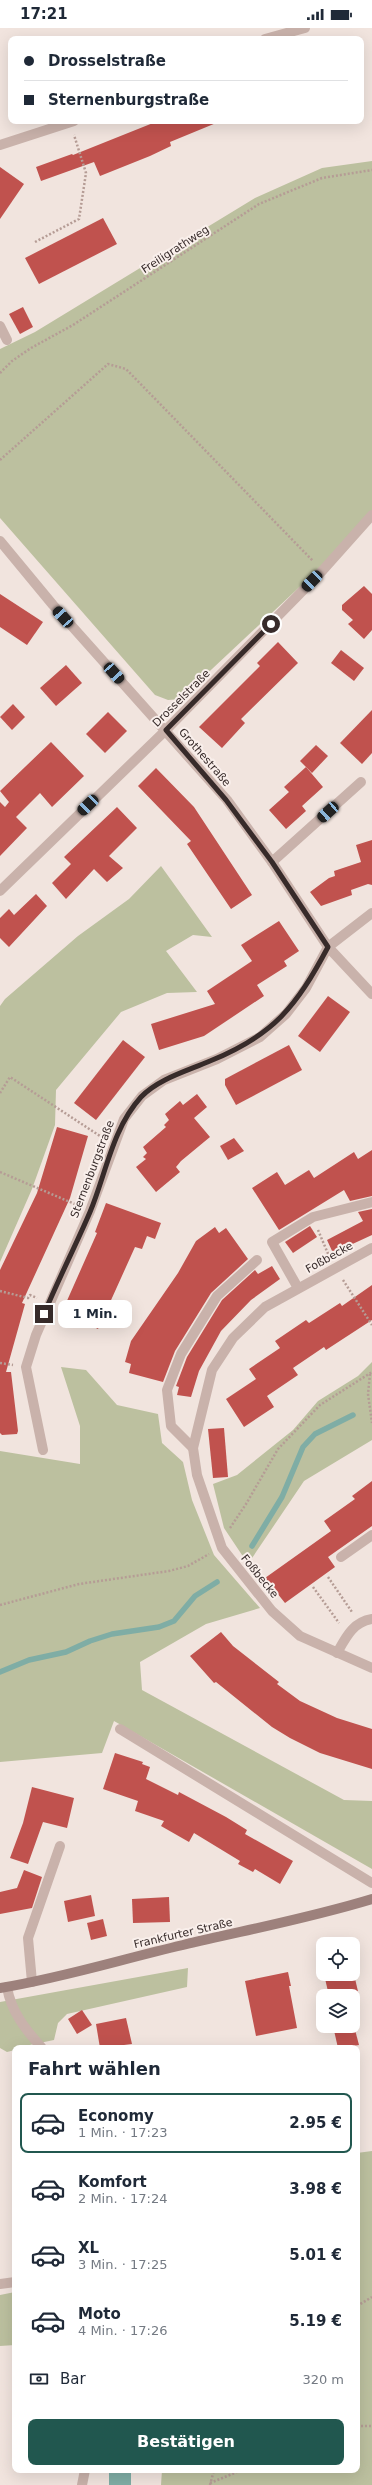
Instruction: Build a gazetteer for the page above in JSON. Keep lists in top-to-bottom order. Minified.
{"streets":{"main road":["Frankfurter Straße"],"street":["Drosselstraße","Grothestraße","Sternenburgstraße","Foßbecke"],"path":["Freiligrathweg"]},"crossings":[["Drosselstraße","Grothestraße"],["Grothestraße","Sternenburgstraße"]],"page":{"status":"17:21","banner":["Drosselstraße","Sternenburgstraße"],"bubble":"1 Min.","heading":"Fahrt wählen","list":[{"name":"Economy","note":"1 Min. · 17:23","value":"2.95 €"},{"name":"Komfort","note":"2 Min. · 17:24","value":"3.98 €"},{"name":"XL","note":"3 Min. · 17:25","value":"5.01 €"},{"name":"Moto","note":"4 Min. · 17:26","value":"5.19 €"}],"pay":["Bar","320 m"],"buttons":"Bestätigen"}}
